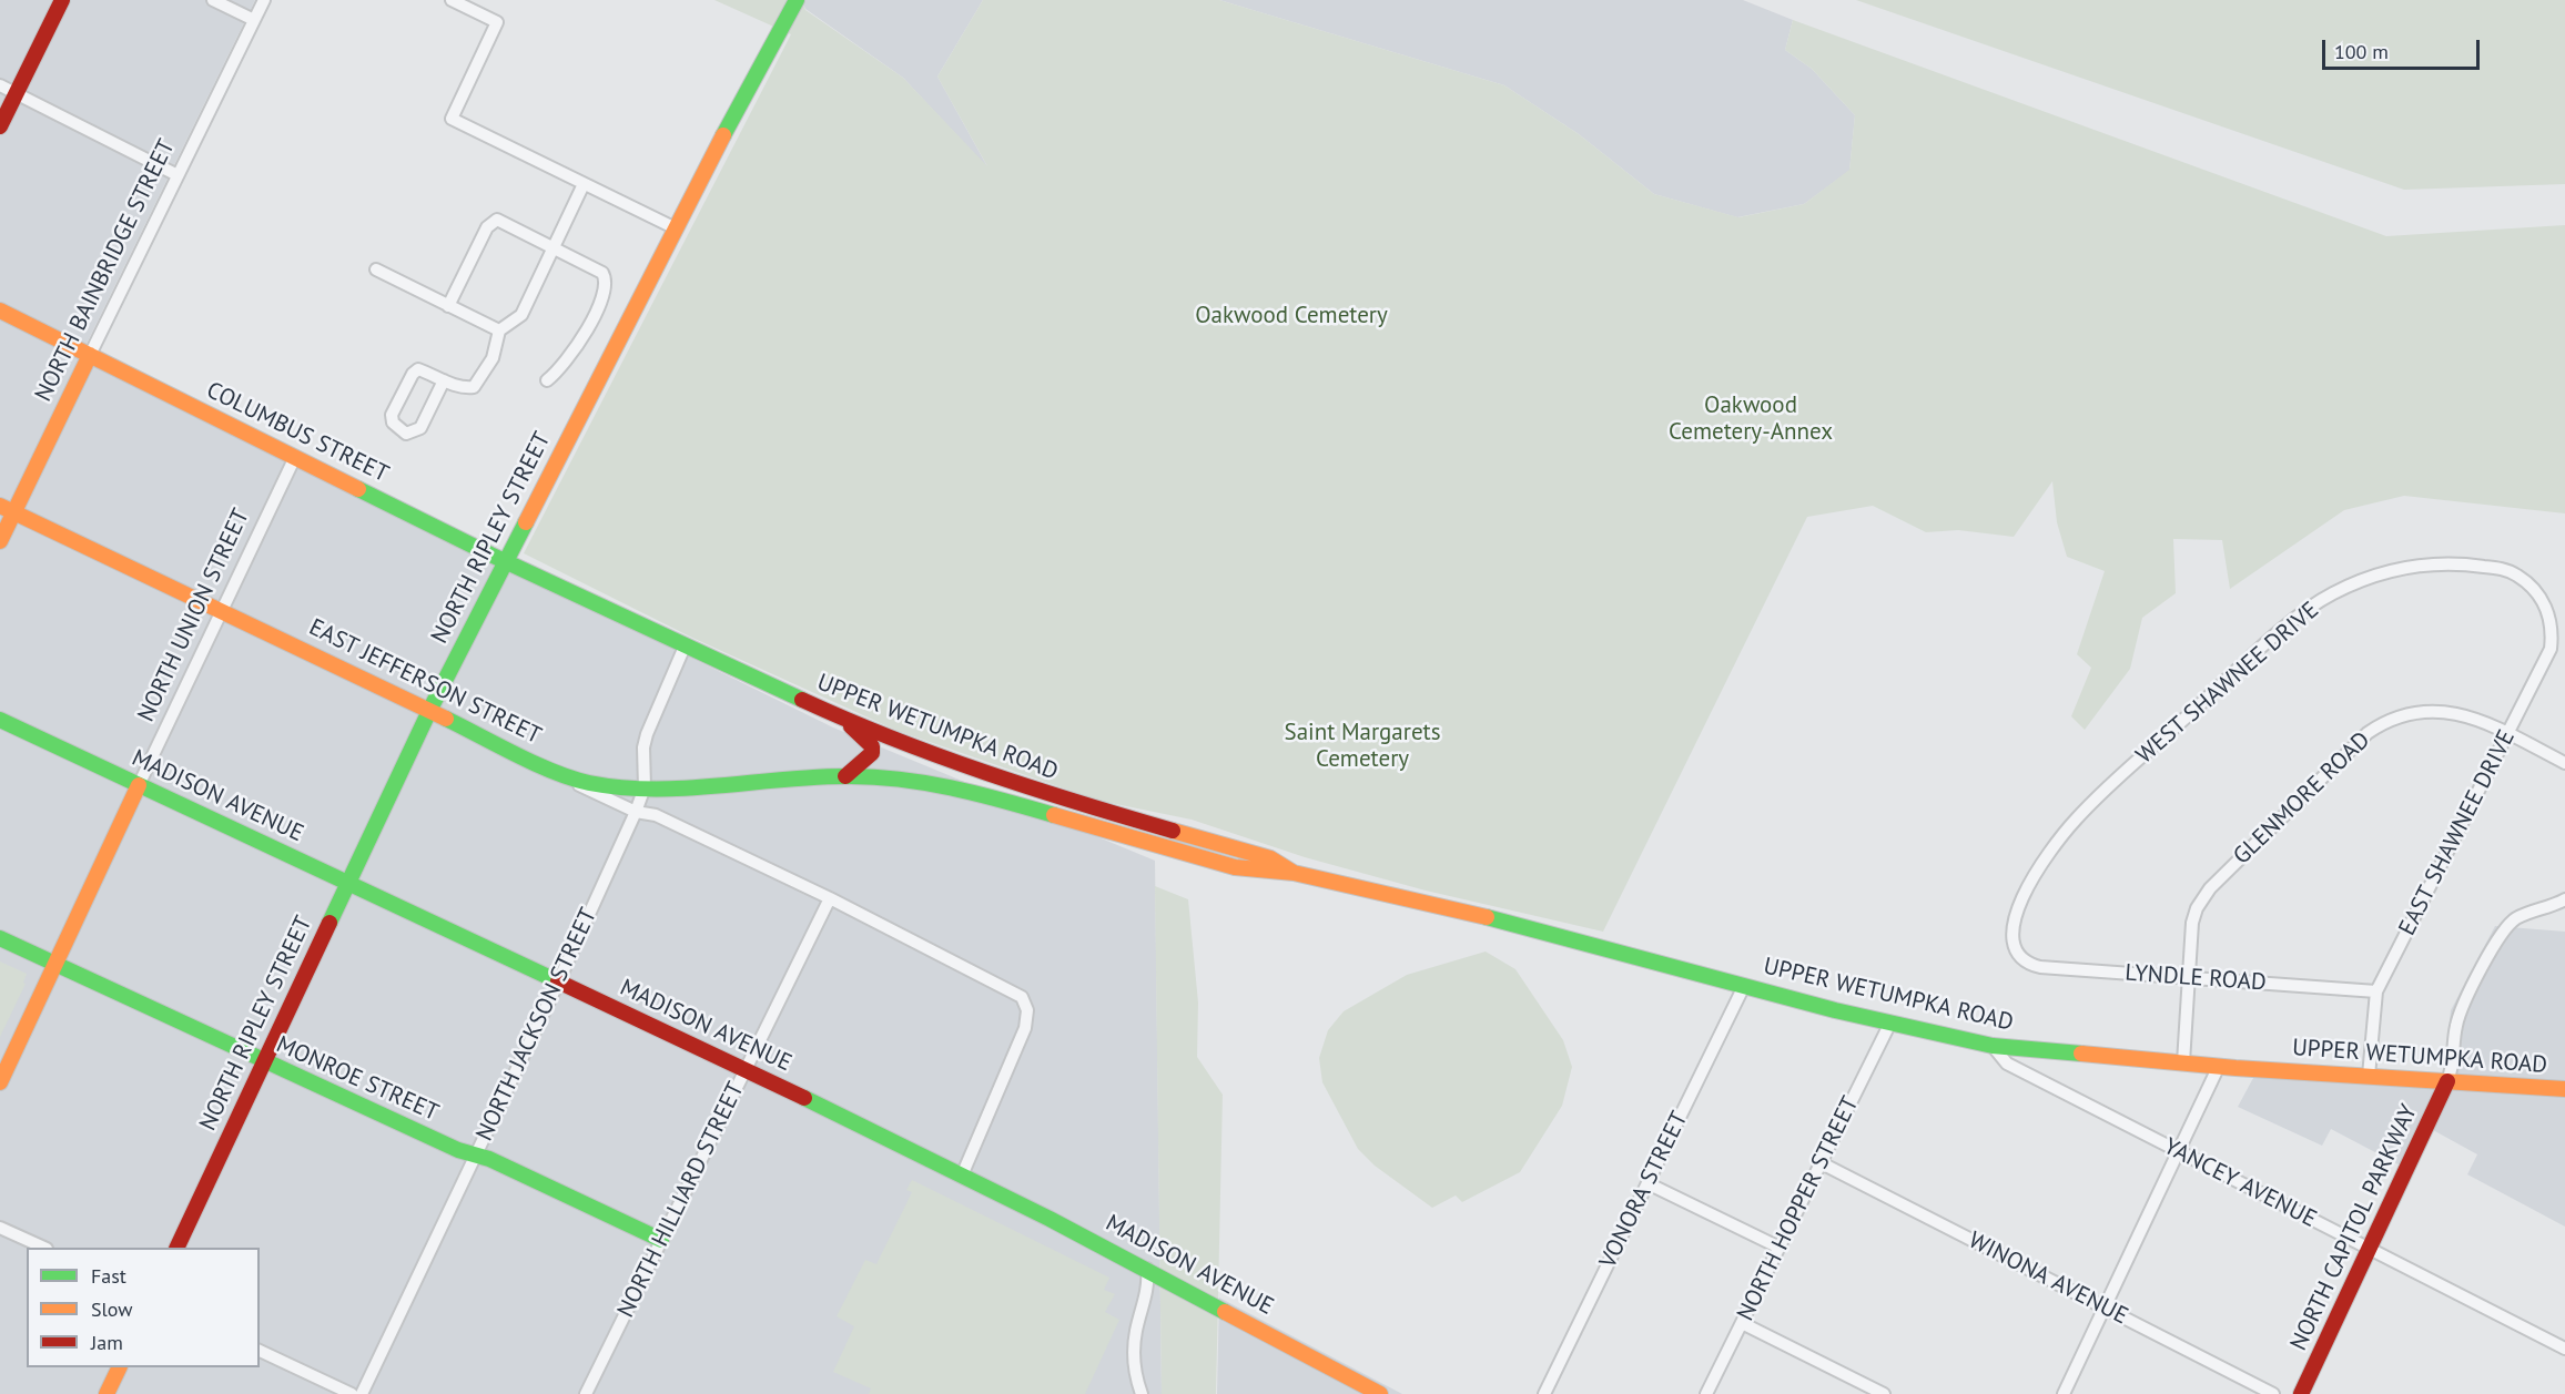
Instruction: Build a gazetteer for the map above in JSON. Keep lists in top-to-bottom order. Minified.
{"streets":{"main road":["NORTH BAINBRIDGE STREET","COLUMBUS STREET","NORTH RIPLEY STREET","NORTH UNION STREET","EAST JEFFERSON STREET","UPPER WETUMPKA ROAD","MADISON AVENUE","MONROE STREET","NORTH CAPITOL PARKWAY"],"street":["WEST SHAWNEE DRIVE","GLENMORE ROAD","EAST SHAWNEE DRIVE","LYNDLE ROAD","NORTH JACKSON STREET","YANCEY AVENUE","VONORA STREET","NORTH HILLIARD STREET","NORTH HOPPER STREET","WINONA AVENUE"]},"crossings":[["NORTH BAINBRIDGE STREET","COLUMBUS STREET"],["NORTH BAINBRIDGE STREET","EAST JEFFERSON STREET"],["COLUMBUS STREET","NORTH RIPLEY STREET"],["COLUMBUS STREET","NORTH UNION STREET"],["COLUMBUS STREET","UPPER WETUMPKA ROAD"],["NORTH RIPLEY STREET","EAST JEFFERSON STREET"],["NORTH RIPLEY STREET","MADISON AVENUE"],["NORTH RIPLEY STREET","MONROE STREET"],["NORTH UNION STREET","EAST JEFFERSON STREET"],["NORTH UNION STREET","MADISON AVENUE"],["NORTH UNION STREET","MONROE STREET"],["EAST JEFFERSON STREET","UPPER WETUMPKA ROAD"],["EAST JEFFERSON STREET","MADISON AVENUE"],["EAST JEFFERSON STREET","NORTH JACKSON STREET"],["EAST JEFFERSON STREET","NORTH HILLIARD STREET"],["WEST SHAWNEE DRIVE","EAST SHAWNEE DRIVE"],["WEST SHAWNEE DRIVE","LYNDLE ROAD"],["UPPER WETUMPKA ROAD","GLENMORE ROAD"],["UPPER WETUMPKA ROAD","EAST SHAWNEE DRIVE"],["UPPER WETUMPKA ROAD","NORTH JACKSON STREET"],["UPPER WETUMPKA ROAD","YANCEY AVENUE"],["UPPER WETUMPKA ROAD","VONORA STREET"],["UPPER WETUMPKA ROAD","NORTH HOPPER STREET"],["UPPER WETUMPKA ROAD","NORTH CAPITOL PARKWAY"],["MADISON AVENUE","NORTH JACKSON STREET"],["MADISON AVENUE","NORTH HILLIARD STREET"],["GLENMORE ROAD","EAST SHAWNEE DRIVE"],["GLENMORE ROAD","LYNDLE ROAD"],["EAST SHAWNEE DRIVE","LYNDLE ROAD"],["NORTH JACKSON STREET","MONROE STREET"],["MONROE STREET","NORTH HILLIARD STREET"],["YANCEY AVENUE","NORTH CAPITOL PARKWAY"],["NORTH HOPPER STREET","WINONA AVENUE"]],"parks":["Oakwood Cemetery","Oakwood Cemetery-Annex","Saint Margarets Cemetery"],"legend":["Fast","Slow","Jam"],"scale_bar":"100 m"}
